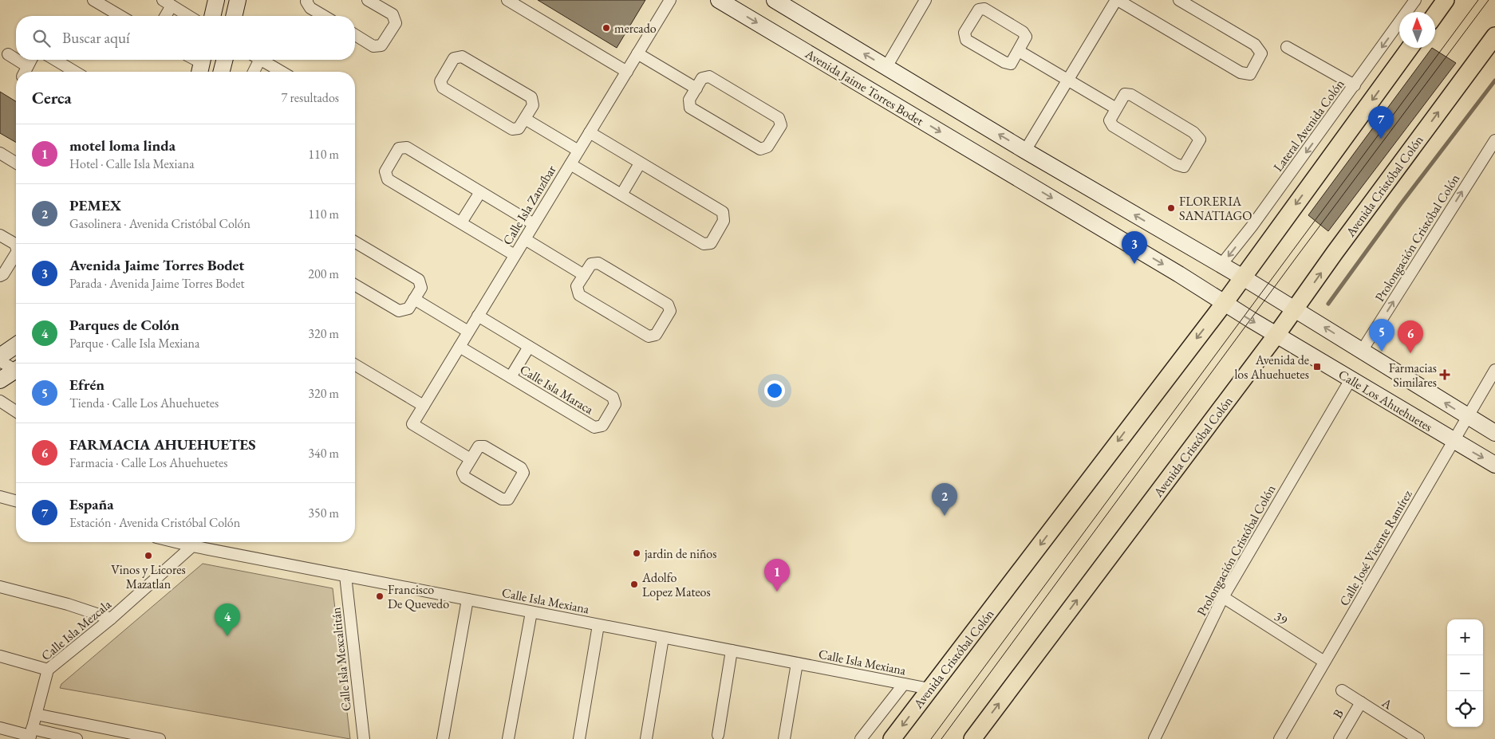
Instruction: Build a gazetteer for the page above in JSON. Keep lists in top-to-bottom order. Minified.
{"streets":{"main road":["Avenida Cristóbal Colón"],"street":["Avenida Jaime Torres Bodet","Lateral Avenida Colón","Calle Isla Zanzíbar","Prolongación Cristóbal Colón","Calle Isla Maraca","Calle Los Ahuehuetes","Calle José Vicente Ramírez","Calle Isla Mexiana","39","Calle Isla Mezcala","Calle Isla Mexcaltitán","A","B"]},"crossings":[["Avenida Jaime Torres Bodet","Avenida Cristóbal Colón"],["Avenida Jaime Torres Bodet","Calle Los Ahuehuetes"],["Avenida Cristóbal Colón","Calle Los Ahuehuetes"],["Avenida Cristóbal Colón","Calle Isla Mexiana"],["Calle Isla Zanzíbar","Calle Isla Maraca"],["Prolongación Cristóbal Colón","Calle Los Ahuehuetes"],["Prolongación Cristóbal Colón","39"],["Calle Los Ahuehuetes","Calle José Vicente Ramírez"],["Calle José Vicente Ramírez","39"],["Calle Isla Mexiana","Calle Isla Mezcala"],["Calle Isla Mexiana","Calle Isla Mexcaltitán"],["A","B"]],"one_way":["Lateral Avenida Colón","Prolongación Cristóbal Colón"],"places":{"other":["mercado","FLORERIA SANATIAGO","jardin de niños","Vinos y Licores Mazatlan","Adolfo Lopez Mateos","Francisco De Quevedo"],"transit":["Avenida de los Ahuehuetes"],"health":["Farmacias Similares"]},"north":"top","page":{"search":"Buscar aquí","heading":["Cerca","7 resultados"],"pins":["7","3","5","6","2","1","4"],"list":[{"mark":"1","name":"motel loma linda","note":"Hotel · Calle Isla Mexiana","value":"110 m"},{"mark":"2","name":"PEMEX","note":"Gasolinera · Avenida Cristóbal Colón","value":"110 m"},{"mark":"3","name":"Avenida Jaime Torres Bodet","note":"Parada · Avenida Jaime Torres Bodet","value":"200 m"},{"mark":"4","name":"Parques de Colón","note":"Parque · Calle Isla Mexiana","value":"320 m"},{"mark":"5","name":"Efrén","note":"Tienda · Calle Los Ahuehuetes","value":"320 m"},{"mark":"6","name":"FARMACIA AHUEHUETES","note":"Farmacia · Calle Los Ahuehuetes","value":"340 m"},{"mark":"7","name":"España","note":"Estación · Avenida Cristóbal Colón","value":"350 m"}],"map_buttons":["+","−"]}}
